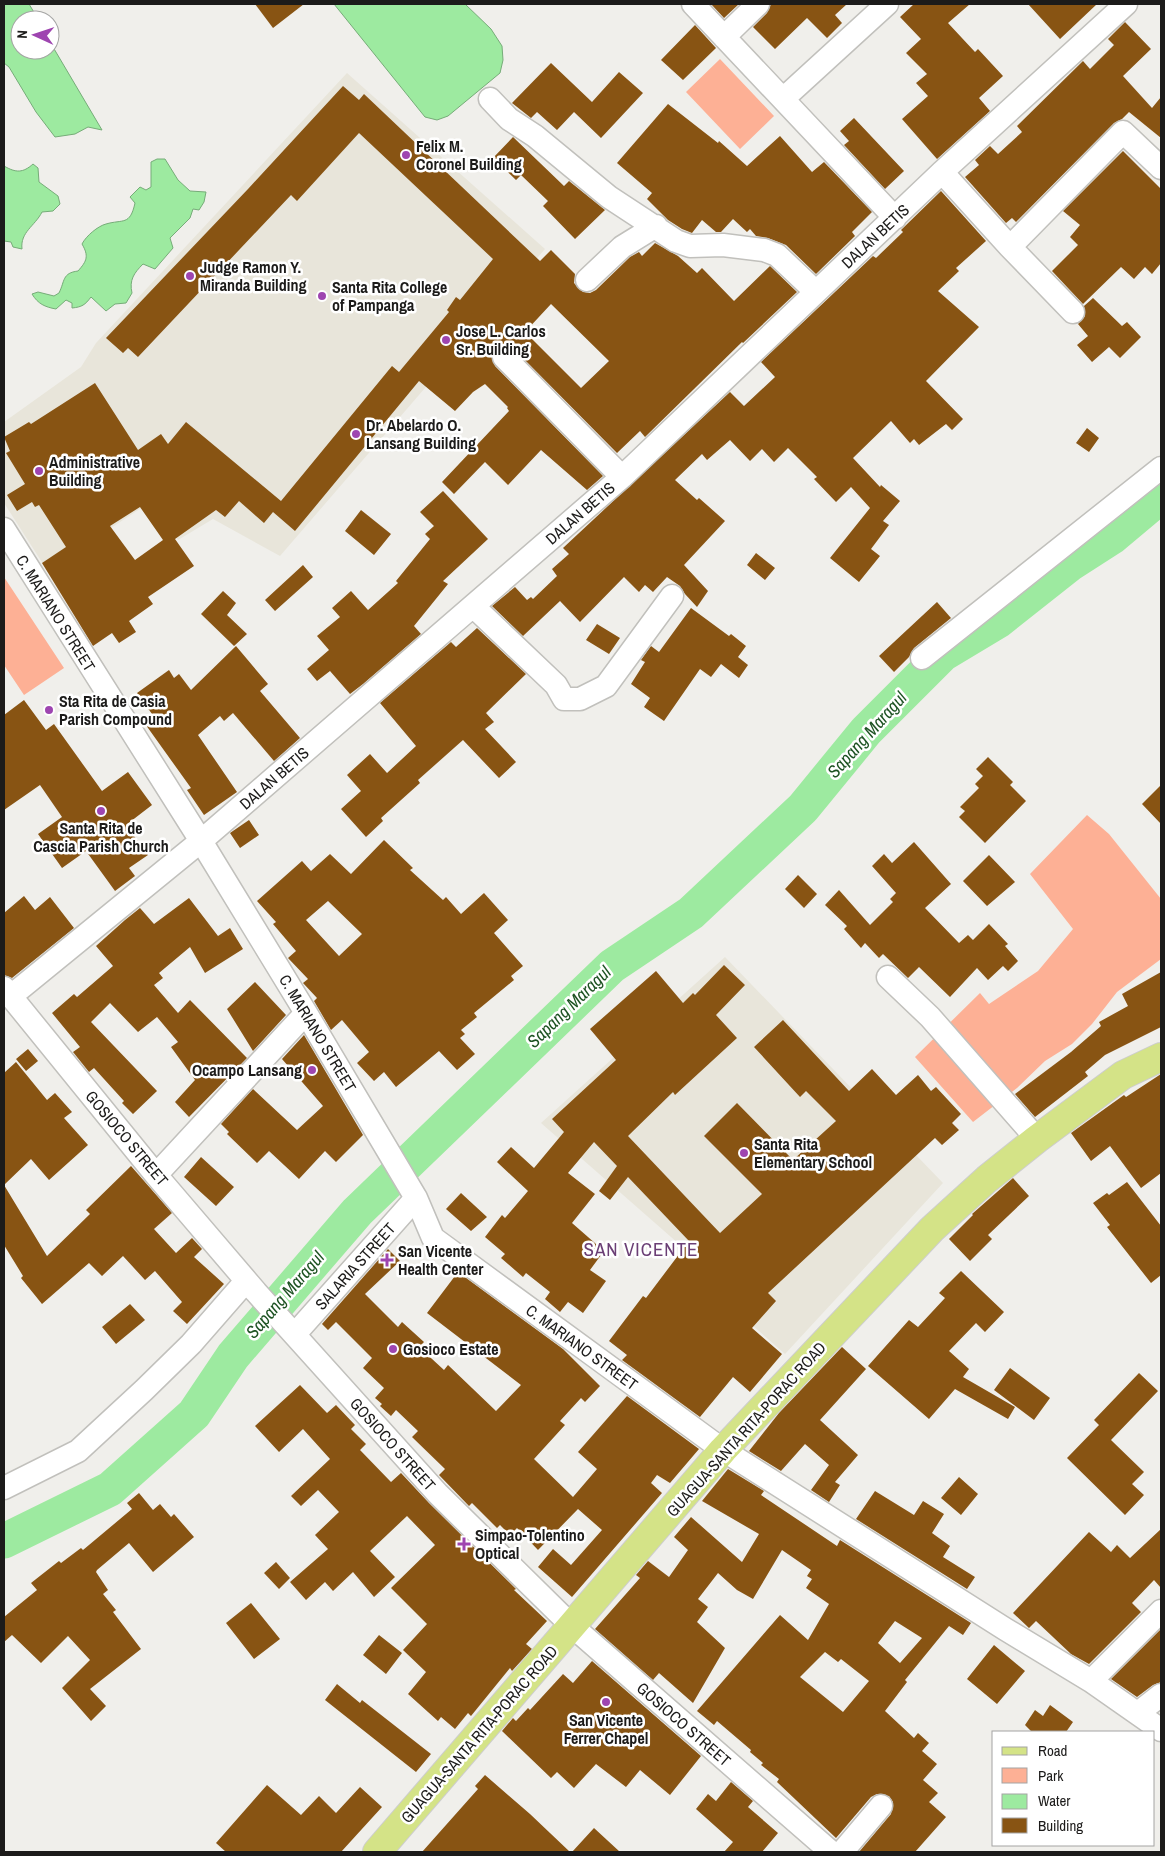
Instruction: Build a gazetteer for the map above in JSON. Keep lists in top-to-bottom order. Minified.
{"streets":{"main road":["GUAGUA-SANTA RITA-PORAC ROAD"],"street":["DALAN BETIS","C. MARIANO STREET","GOSIOCO STREET","SALARIA STREET"]},"crossings":[["DALAN BETIS","C. MARIANO STREET"],["DALAN BETIS","GOSIOCO STREET"],["C. MARIANO STREET","SALARIA STREET"],["C. MARIANO STREET","GUAGUA-SANTA RITA-PORAC ROAD"],["GOSIOCO STREET","SALARIA STREET"],["GOSIOCO STREET","GUAGUA-SANTA RITA-PORAC ROAD"]],"districts":["SAN VICENTE"],"water":["Sapang Maragul"],"places":{"other":["Felix M. Coronel Building","Judge Ramon Y. Miranda Building","Santa Rita College of Pampanga","Jose L. Carlos Sr. Building","Dr. Abelardo O. Lansang Building","Administrative Building","Sta Rita de Casia Parish Compound","Santa Rita de Cascia Parish Church","Ocampo Lansang","Santa Rita Elementary School","Gosioco Estate","San Vicente Ferrer Chapel"],"health":["San Vicente Health Center","Simpao-Tolentino Optical"]},"legend":["Road","Park","Water","Building"],"north":"left"}
